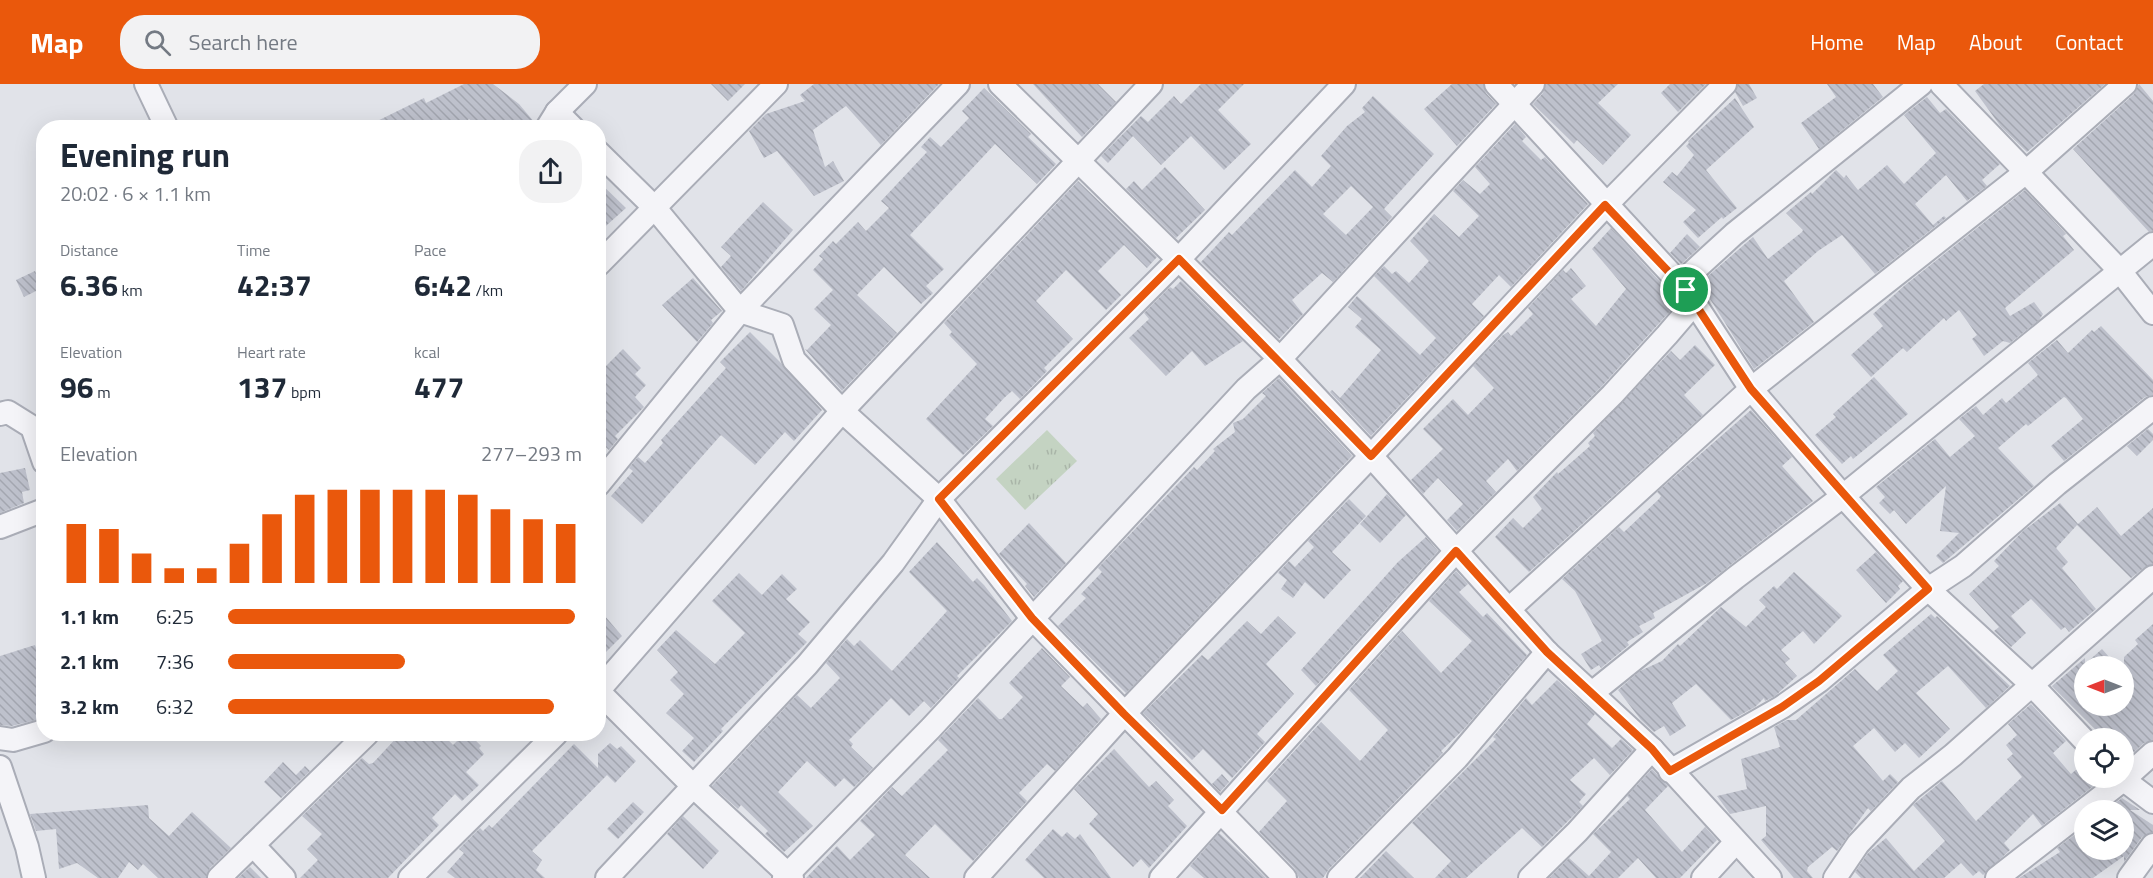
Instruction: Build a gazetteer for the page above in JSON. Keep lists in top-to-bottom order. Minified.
{"north":"left","page":{"header":"Map","search":"Search here","nav":["Home","Map","About","Contact"],"heading":["Evening run","20:02 · 6 × 1.1 km"],"stats":[["Distance","6.36 km"],["Time","42:37"],["Pace","6:42 /km"],["Elevation","96 m"],["Heart rate","137 bpm"],["kcal","477"]],"chart":["Elevation","277–293 m"],"list":[{"name":"1.1 km","note":"6:25"},{"name":"2.1 km","note":"7:36"},{"name":"3.2 km","note":"6:32"}]}}
